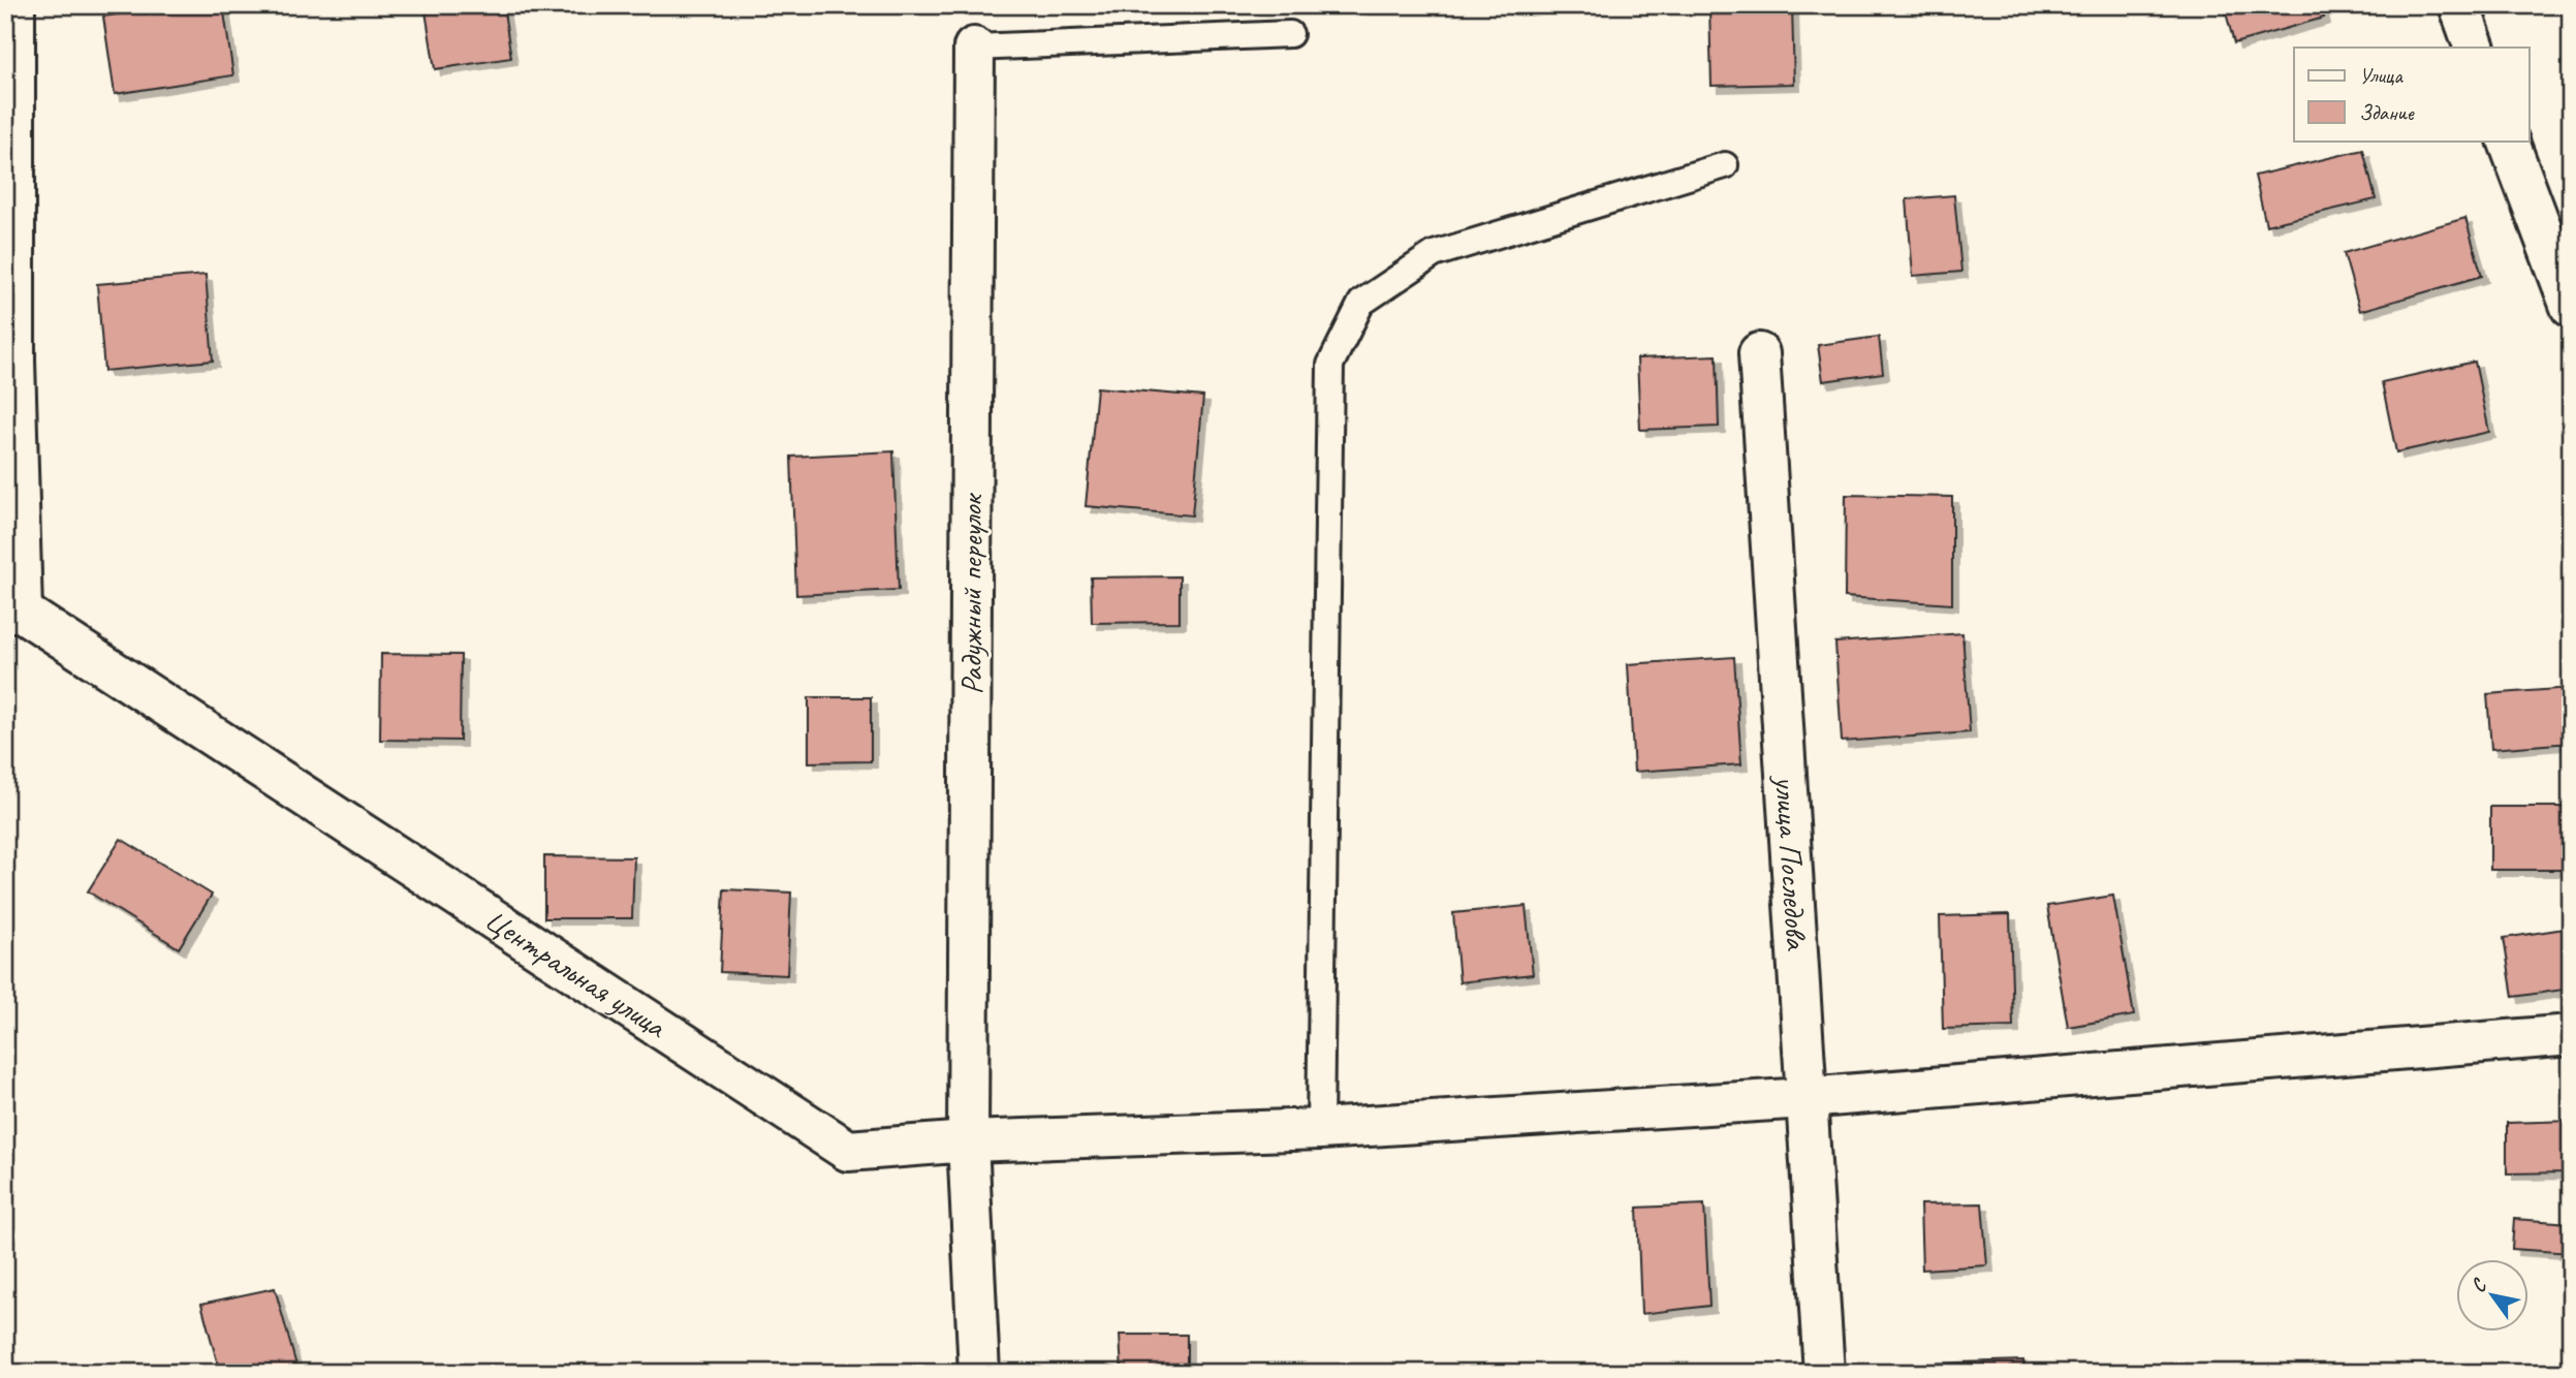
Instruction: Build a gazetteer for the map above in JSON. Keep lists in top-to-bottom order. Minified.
{"streets":{"street":["Радужный переулок","улица Последова","Центральная улица"]},"crossings":[["Радужный переулок","Центральная улица"],["улица Последова","Центральная улица"]],"legend":["Улица","Здание"],"north":"top left"}
